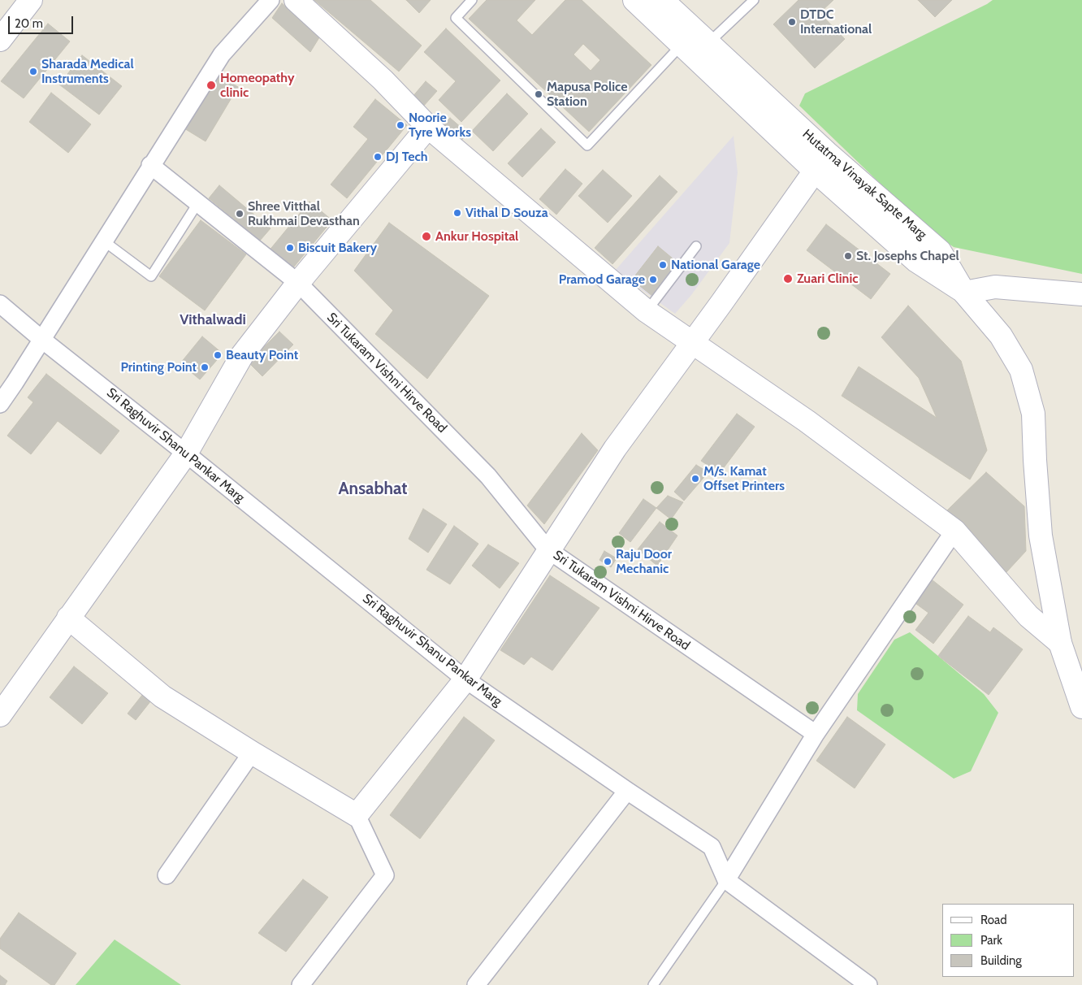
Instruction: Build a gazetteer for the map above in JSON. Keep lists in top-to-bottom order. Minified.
{"streets":{"street":["Hutatma Vinayak Sapte Marg","Sri Tukaram Vishni Hirve Road","Sri Raghuvir Shanu Pankar Marg"]},"districts":["Vithalwadi","Ansabhat"],"places":["DTDC International","Sharada Medical Instruments","Homeopathy clinic","Mapusa Police Station","Noorie Tyre Works","DJ Tech","Vithal D Souza","Shree Vitthal Rukhmai Devasthan","Ankur Hospital","Biscuit Bakery","St. Josephs Chapel","National Garage","Zuari Clinic","Pramod Garage","Beauty Point","Printing Point","M/s. Kamat Offset Printers","Raju Door Mechanic"],"legend":["Road","Park","Building"],"scale_bar":"20 m"}
